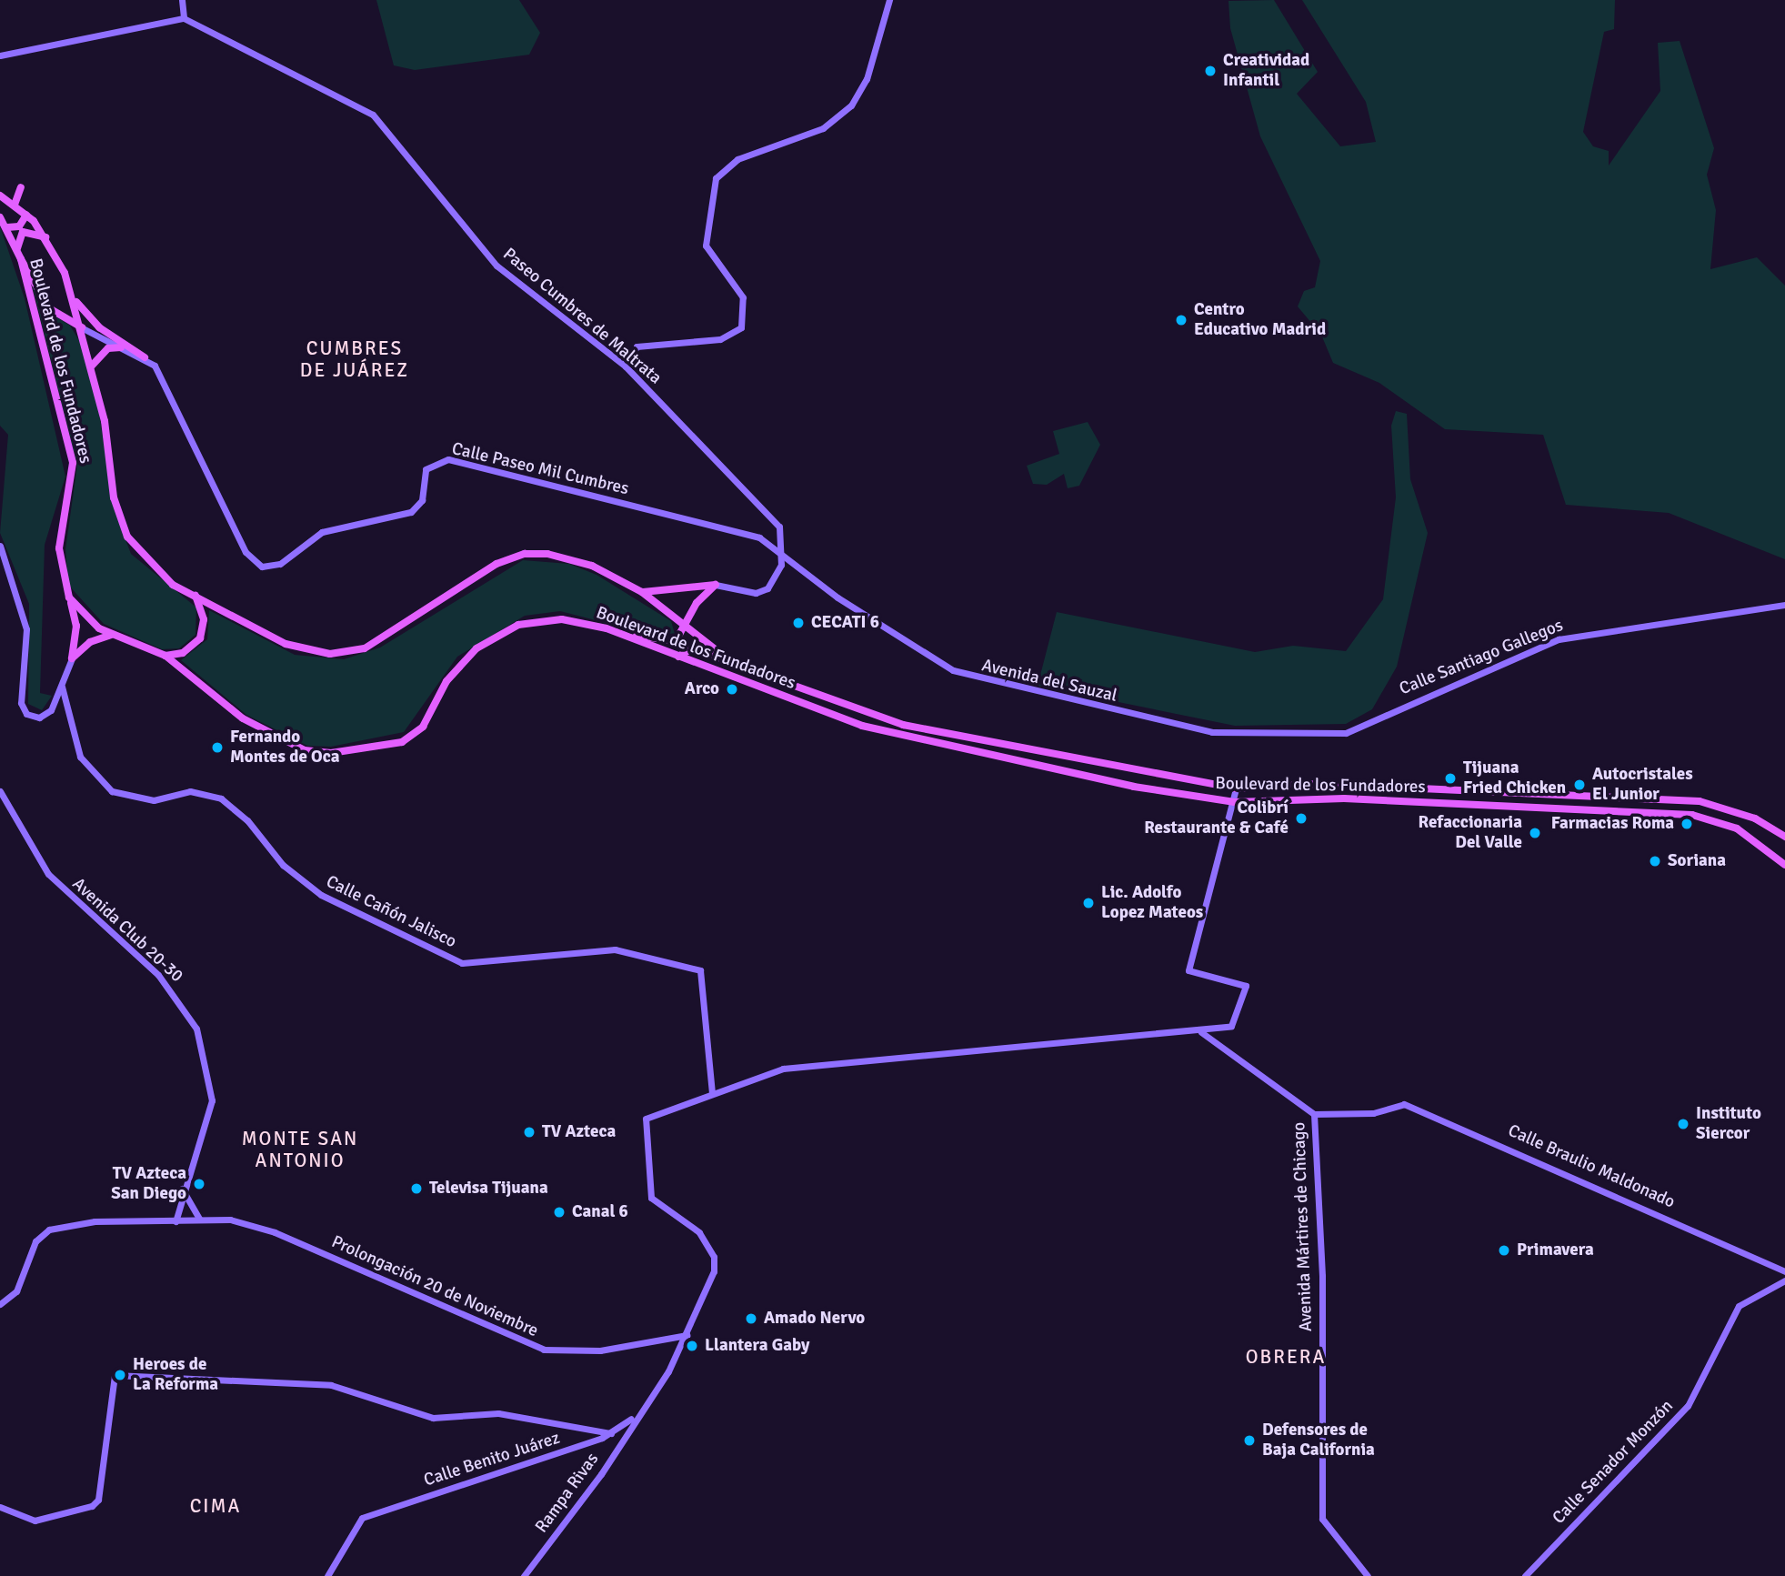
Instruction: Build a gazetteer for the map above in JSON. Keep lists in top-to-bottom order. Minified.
{"streets":{"main road":["Boulevard de los Fundadores"],"street":["Paseo Cumbres de Maltrata","Calle Paseo Mil Cumbres","Calle Santiago Gallegos","Avenida del Sauzal","Calle Cañón Jalisco","Avenida Club 20-30","Calle Braulio Maldonado","Avenida Mártires de Chicago","Prolongación 20 de Noviembre","Calle Benito Juárez","Calle Senador Monzón","Rampa Rivas"]},"crossings":[["Paseo Cumbres de Maltrata","Calle Paseo Mil Cumbres"],["Paseo Cumbres de Maltrata","Avenida del Sauzal"],["Calle Paseo Mil Cumbres","Avenida del Sauzal"],["Calle Santiago Gallegos","Avenida del Sauzal"],["Calle Cañón Jalisco","Calle Benito Juárez"],["Calle Braulio Maldonado","Avenida Mártires de Chicago"],["Prolongación 20 de Noviembre","Calle Benito Juárez"],["Calle Benito Juárez","Rampa Rivas"]],"districts":["CUMBRES DE JUÁREZ","MONTE SAN ANTONIO","OBRERA","CIMA"],"places":["Creatividad Infantil","Centro Educativo Madrid","CECATI 6","Arco","Fernando Montes de Oca","Tijuana Fried Chicken","Autocristales El Junior","Colibrí Restaurante & Café","Farmacias Roma","Refaccionaria Del Valle","Soriana","Lic. Adolfo Lopez Mateos","Instituto Siercor","TV Azteca","TV Azteca San Diego","Televisa Tijuana","Canal 6","Primavera","Amado Nervo","Llantera Gaby","Heroes de La Reforma","Defensores de Baja California"]}
